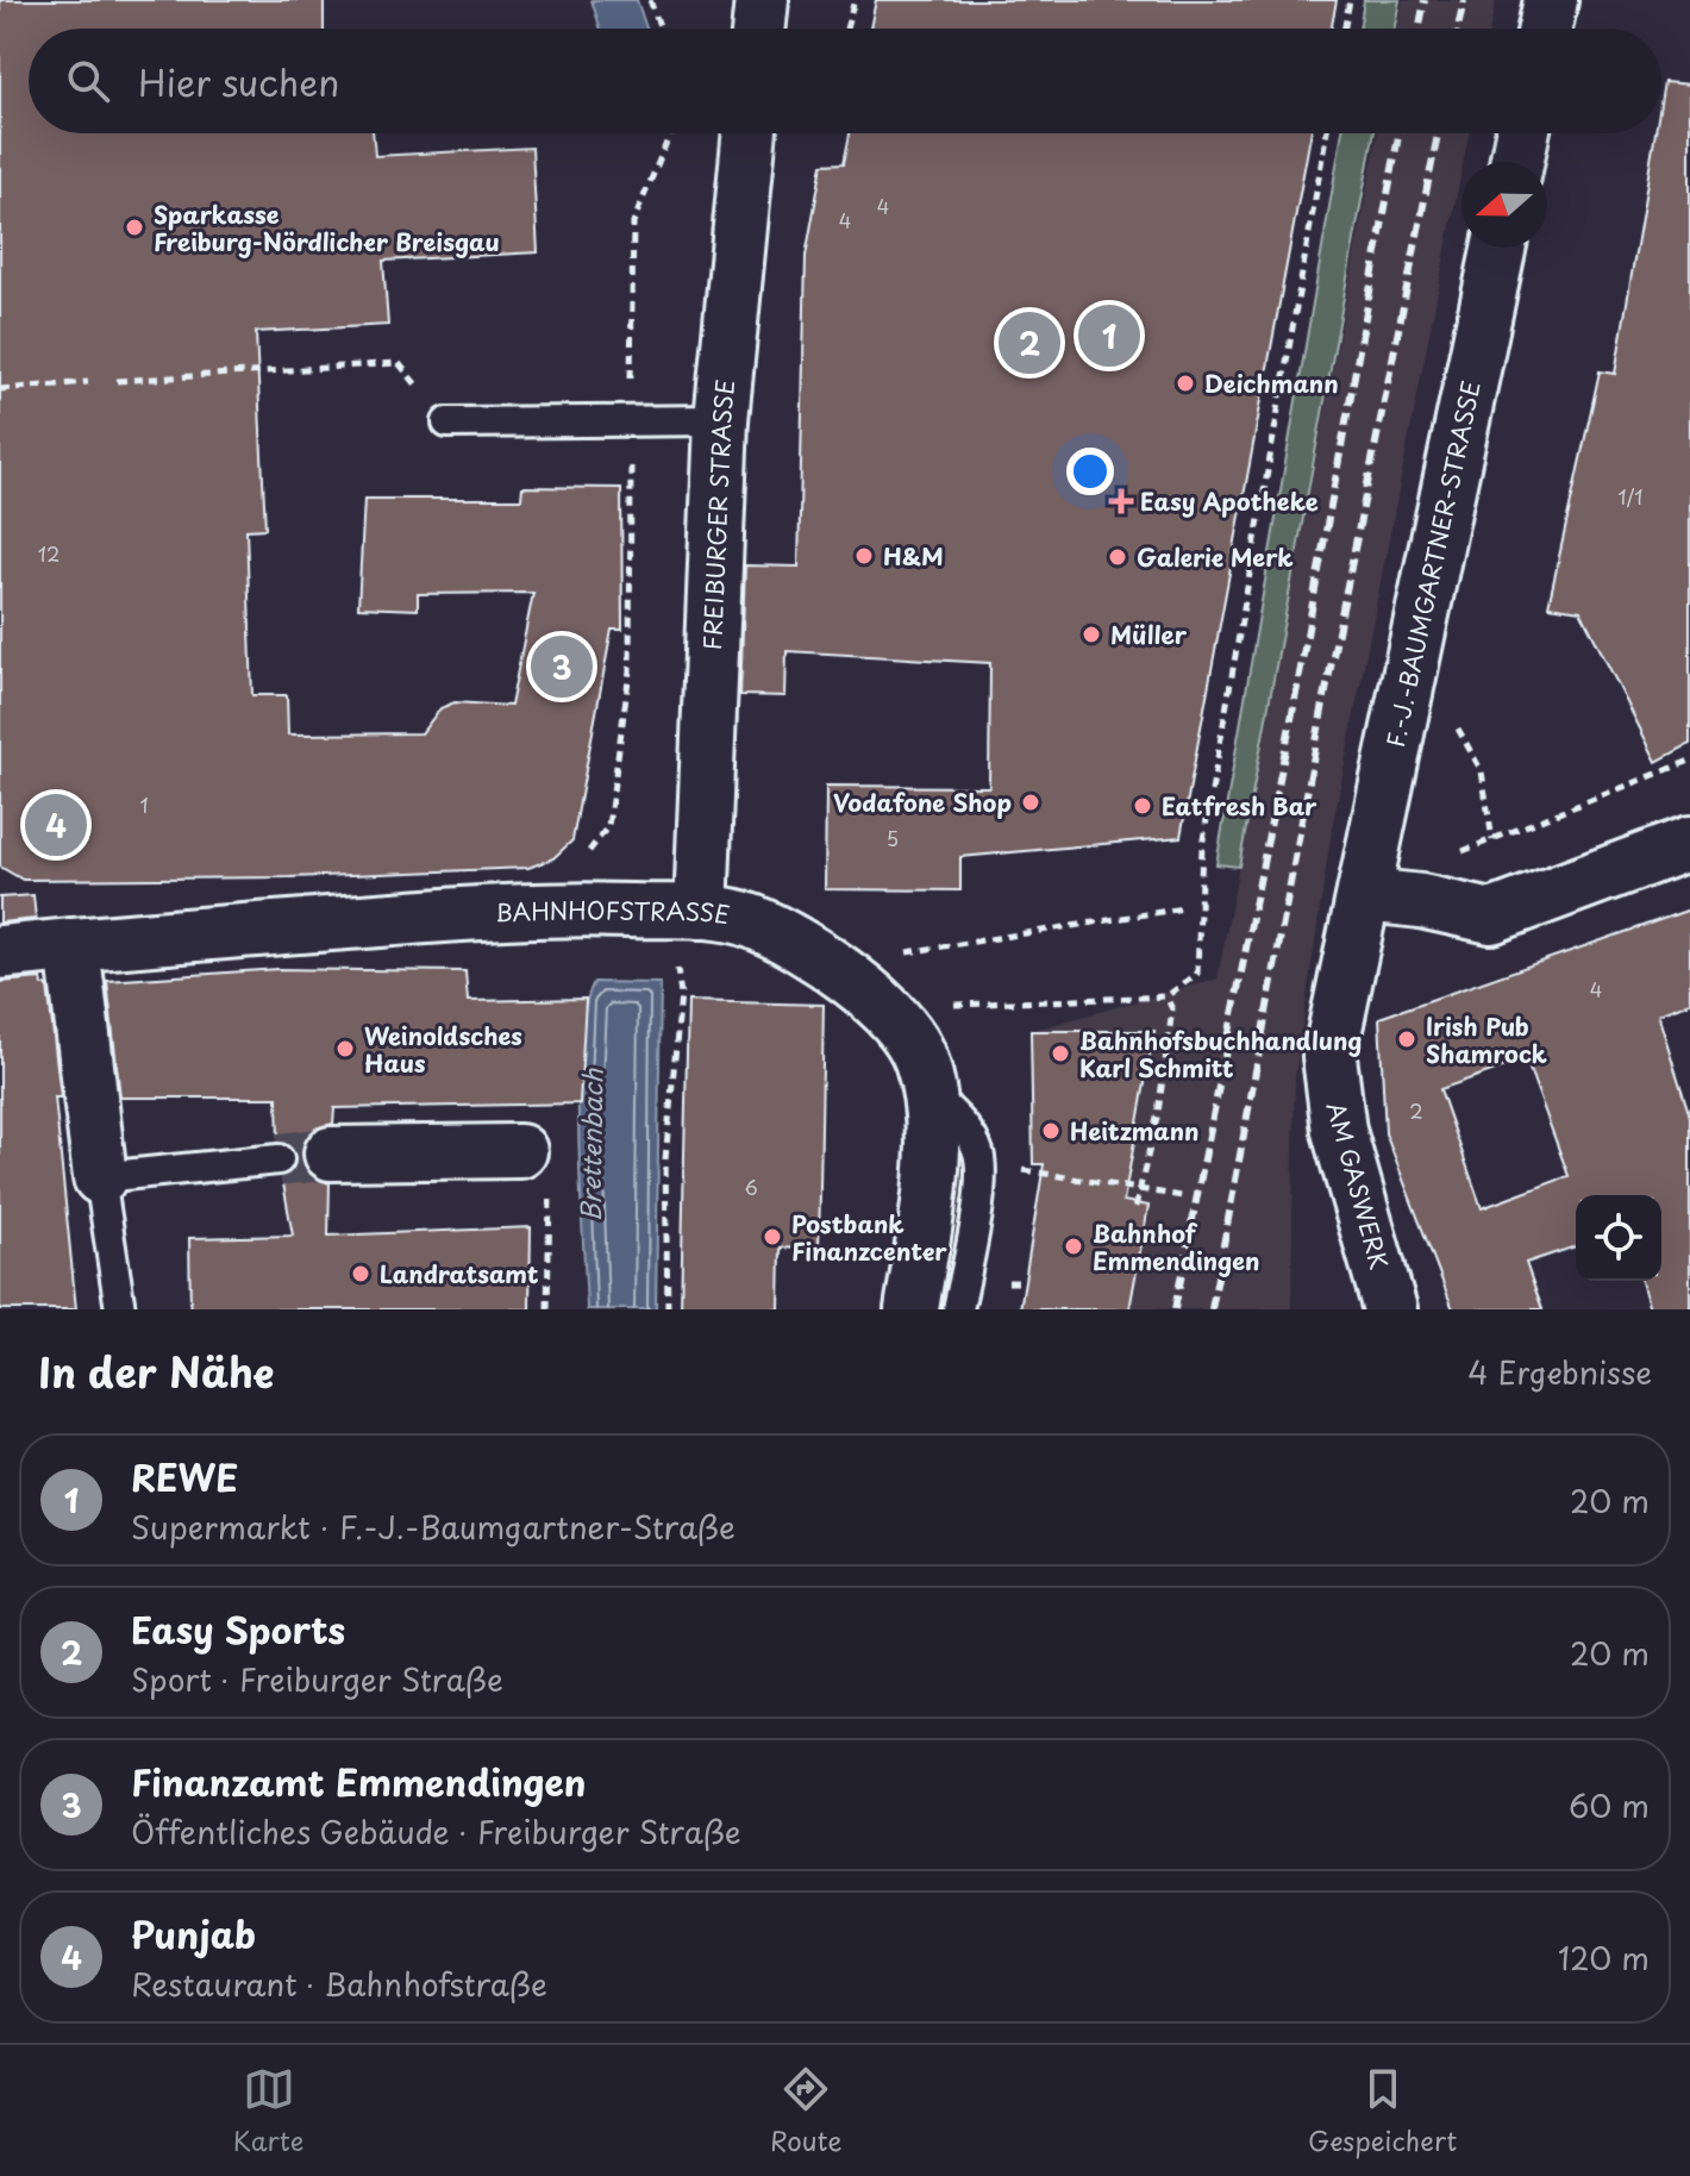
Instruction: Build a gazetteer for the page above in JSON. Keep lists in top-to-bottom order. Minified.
{"streets":{"street":["FREIBURGER STRASSE","F.-J.-BAUMGARTNER-STRASSE","BAHNHOFSTRASSE","AM GASWERK"]},"crossings":[["FREIBURGER STRASSE","BAHNHOFSTRASSE"],["F.-J.-BAUMGARTNER-STRASSE","AM GASWERK"]],"water":["Brettenbach"],"places":{"other":["Sparkasse Freiburg-Nördlicher Breisgau","Deichmann","H&M","Galerie Merk","Müller","Vodafone Shop","Eatfresh Bar","Irish Pub Shamrock","Weinoldsches Haus","Bahnhofsbuchhandlung Karl Schmitt","Heitzmann","Postbank Finanzcenter","Bahnhof Emmendingen","Landratsamt"],"health":["Easy Apotheke"]},"house_numbers":["4","4","1/1","12","1","5","4","2","6"],"north":"left","page":{"search":"Hier suchen","pins":["1","2","3","4"],"heading":["In der Nähe","4 Ergebnisse"],"list":[{"mark":"1","name":"REWE","note":"Supermarkt · F.-J.-Baumgartner-Straße","value":"20 m"},{"mark":"2","name":"Easy Sports","note":"Sport · Freiburger Straße","value":"20 m"},{"mark":"3","name":"Finanzamt Emmendingen","note":"Öffentliches Gebäude · Freiburger Straße","value":"60 m"},{"mark":"4","name":"Punjab","note":"Restaurant · Bahnhofstraße","value":"120 m"}],"nav":["Karte","Route","Gespeichert"]}}
